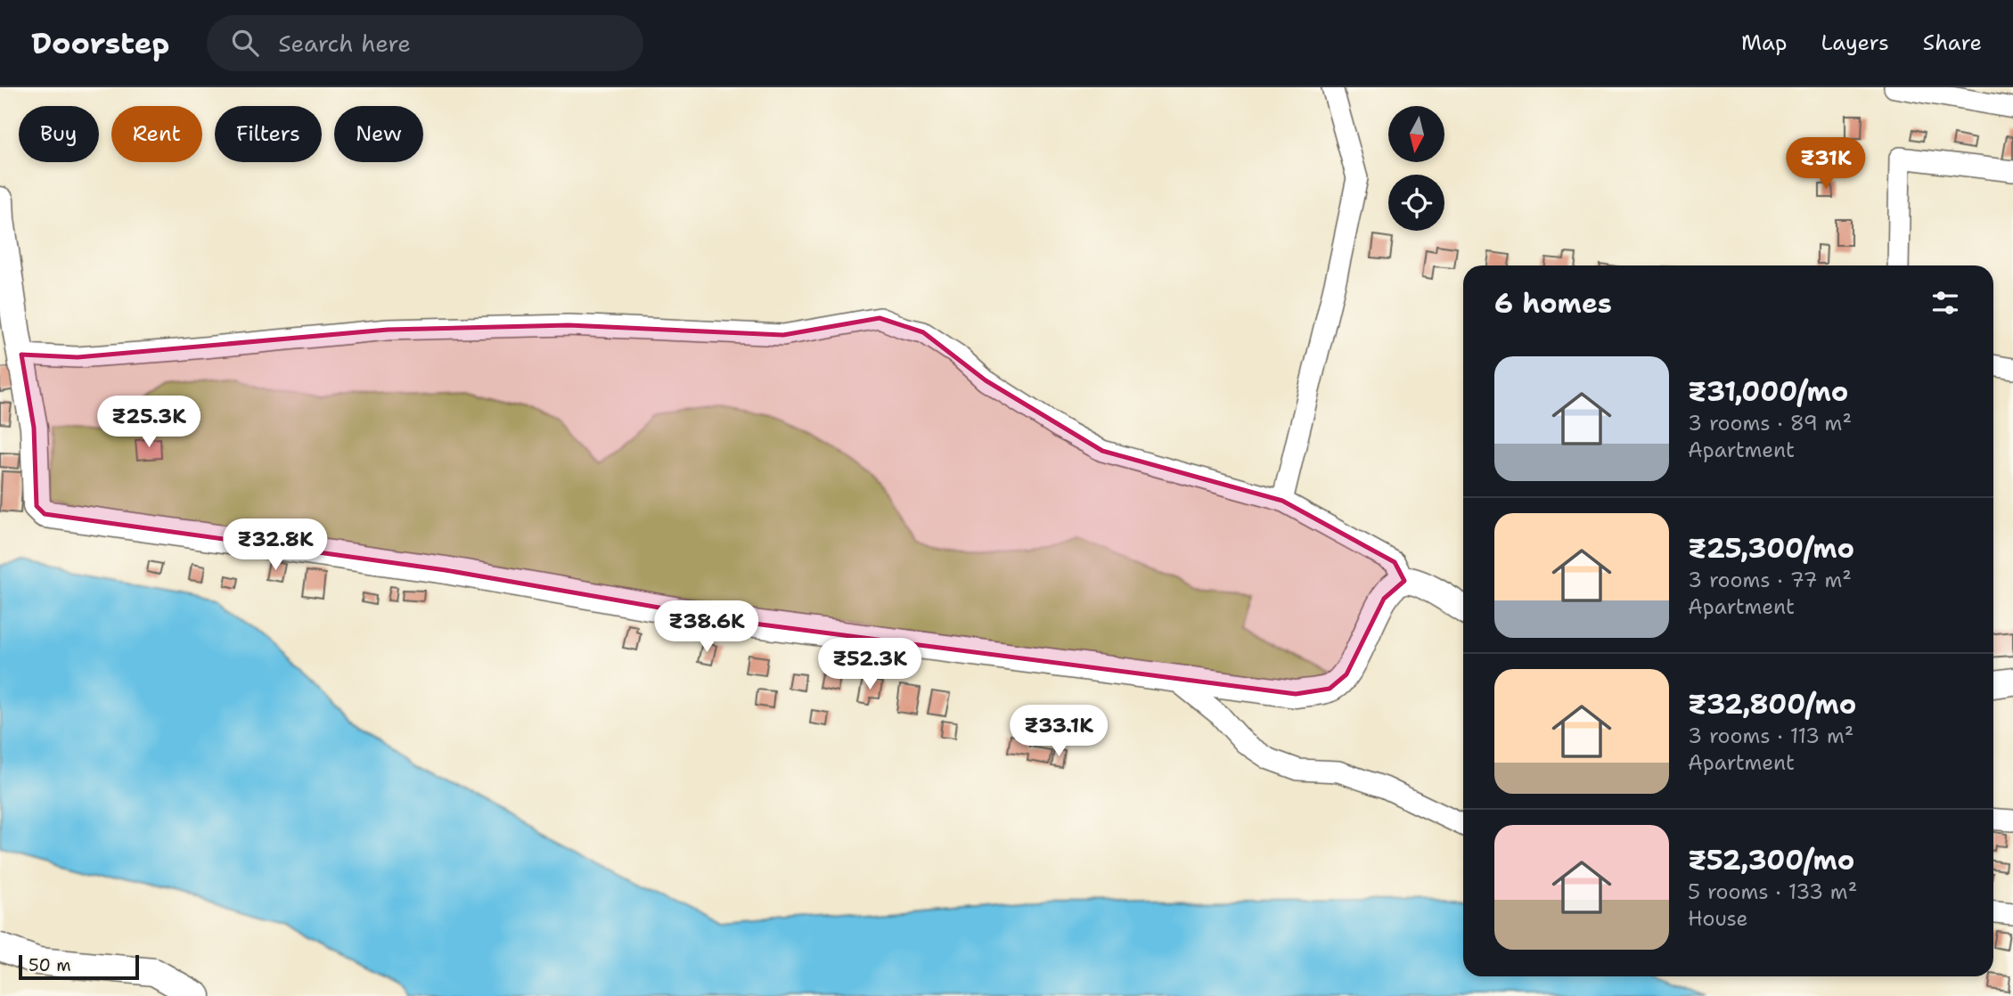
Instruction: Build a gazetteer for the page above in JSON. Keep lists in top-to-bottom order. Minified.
{"scale_bar":"50 m","north":"bottom","page":{"header":"Doorstep","search":"Search here","nav":["Map","Layers","Share"],"chip":["Buy","Rent","Filters","New"],"price":["₹31K","₹25.3K","₹32.8K","₹38.6K","₹52.3K","₹33.1K"],"heading":"6 homes","list":[{"name":"₹31,000/mo","note":"3 rooms · 89 m² · Apartment"},{"name":"₹25,300/mo","note":"3 rooms · 77 m² · Apartment"},{"name":"₹32,800/mo","note":"3 rooms · 113 m² · Apartment"},{"name":"₹52,300/mo","note":"5 rooms · 133 m² · House"}],"scale":"50 m"}}
